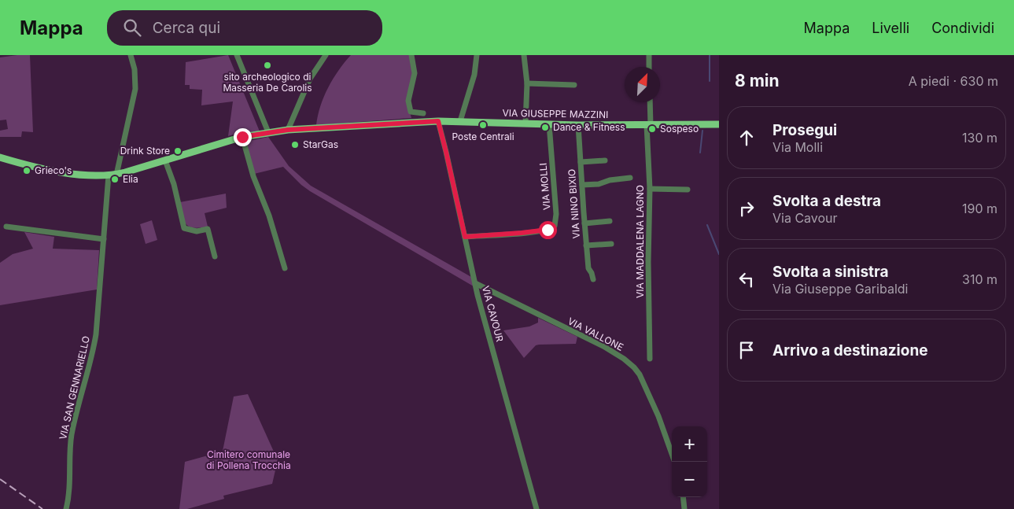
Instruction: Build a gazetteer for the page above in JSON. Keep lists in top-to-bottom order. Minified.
{"streets":{"main road":["VIA GIUSEPPE MAZZINI"],"street":["VIA MOLLI","VIA NINO BIXIO","VIA MADDALENA LAGNO","VIA CAVOUR","VIA VALLONE","VIA SAN GENNARIELLO"]},"crossings":[["VIA GIUSEPPE MAZZINI","VIA MOLLI"],["VIA GIUSEPPE MAZZINI","VIA NINO BIXIO"],["VIA GIUSEPPE MAZZINI","VIA MADDALENA LAGNO"],["VIA GIUSEPPE MAZZINI","VIA CAVOUR"],["VIA GIUSEPPE MAZZINI","VIA SAN GENNARIELLO"],["VIA MOLLI","VIA CAVOUR"],["VIA CAVOUR","VIA VALLONE"]],"parks":["Cimitero comunale di Pollena Trocchia"],"places":["sito archeologico di Masseria De Carolis","Poste Centrali","Dance & Fitness","Sospeso","StarGas","Drink Store","Grieco's","Elia"],"north":"top right","page":{"header":"Mappa","search":"Cerca qui","nav":["Mappa","Livelli","Condividi"],"heading":["8 min","A piedi · 630 m"],"list":[["Prosegui","Via Molli","130 m"],["Svolta a destra","Via Cavour","190 m"],["Svolta a sinistra","Via Giuseppe Garibaldi","310 m"],"Arrivo a destinazione"],"map_buttons":["+","−"]}}
